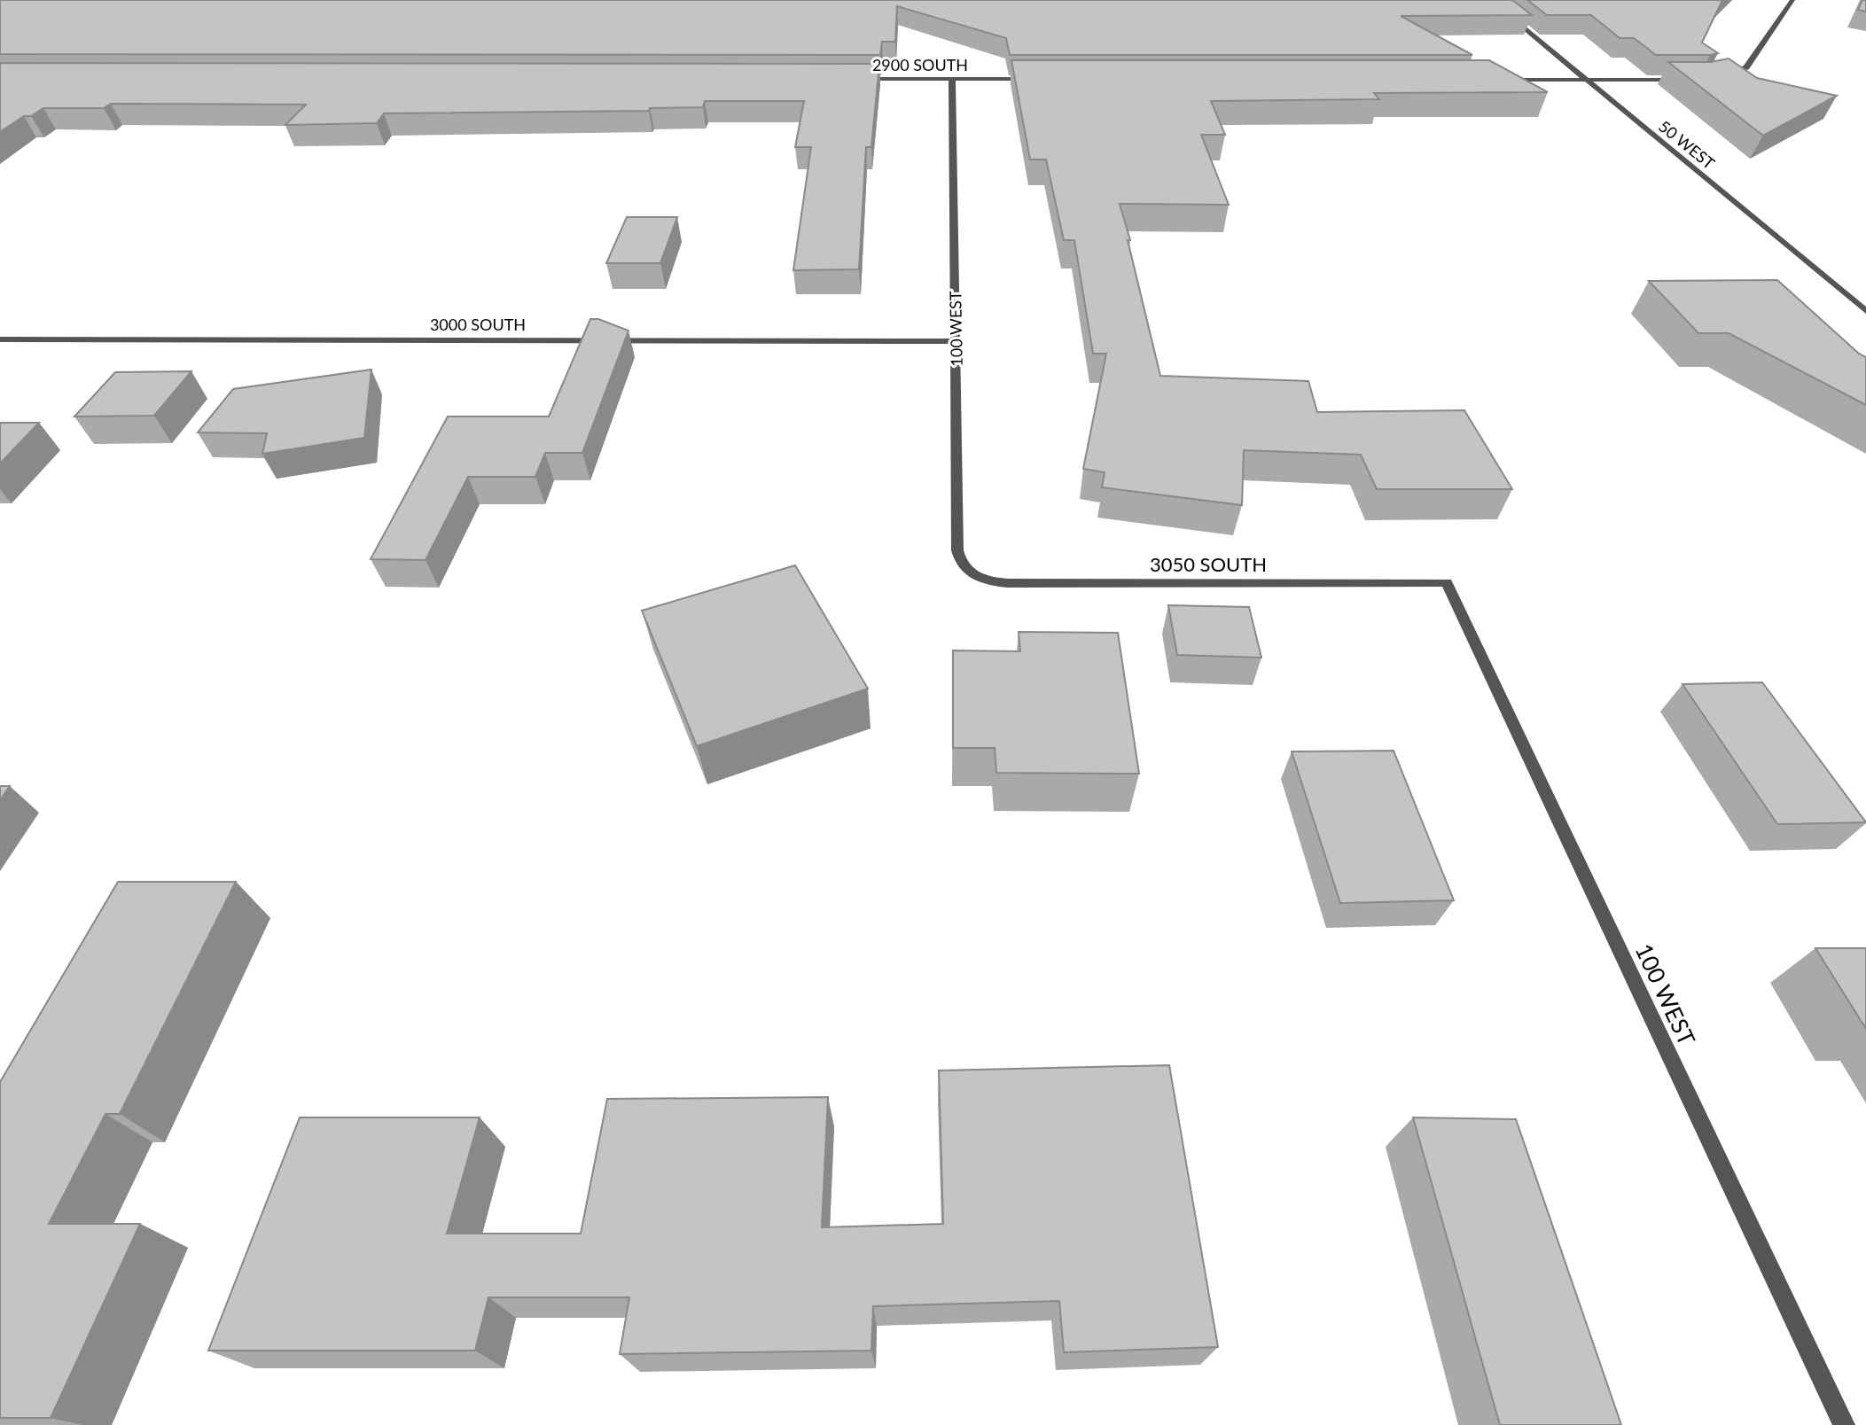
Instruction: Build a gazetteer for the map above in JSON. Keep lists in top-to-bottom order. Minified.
{"streets":{"street":["2900 SOUTH","50 WEST","3000 SOUTH","100 WEST","3050 SOUTH"]},"crossings":[["2900 SOUTH","100 WEST"],["3000 SOUTH","100 WEST"],["100 WEST","3050 SOUTH"]]}
